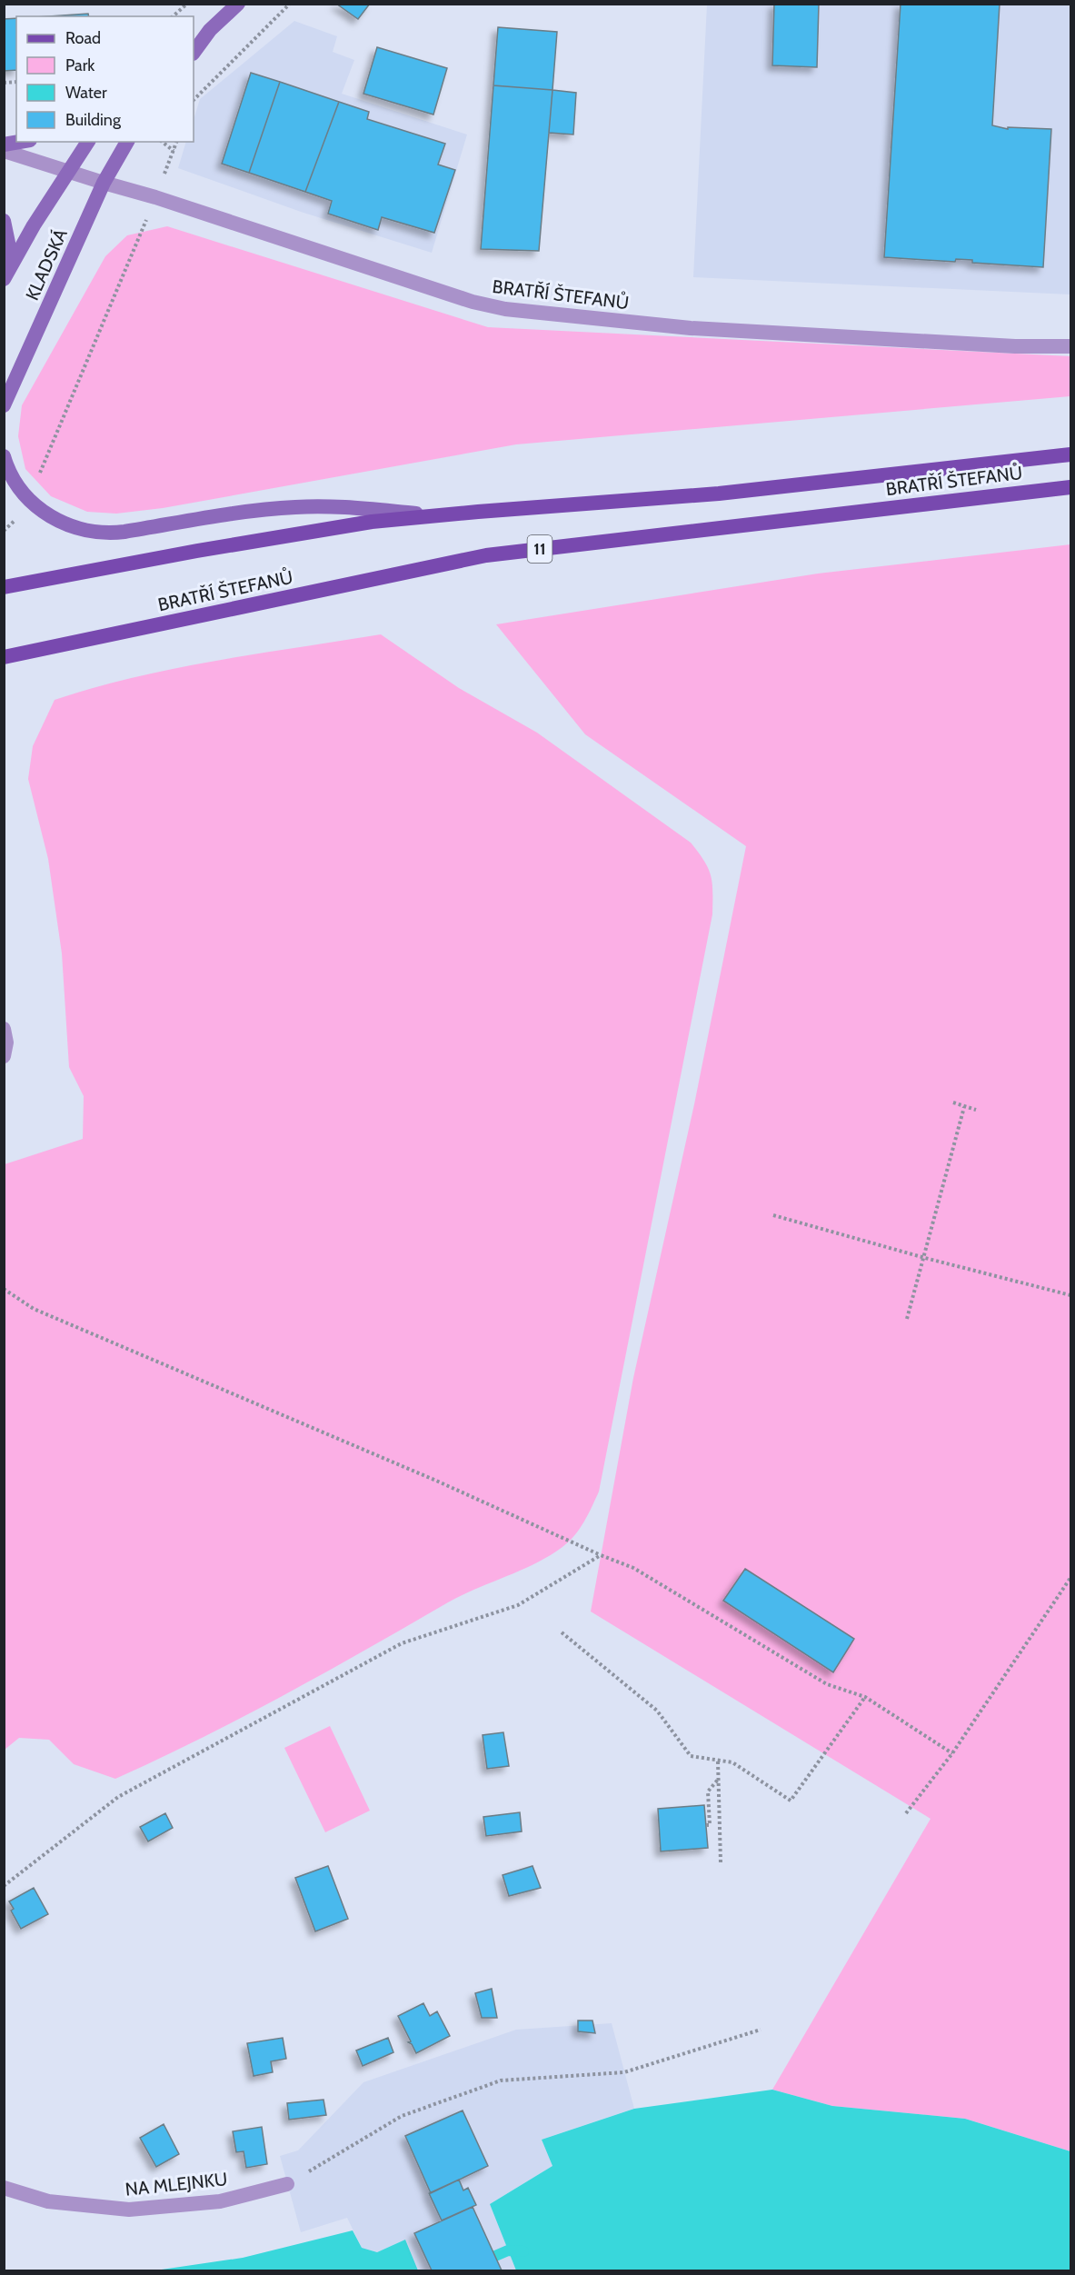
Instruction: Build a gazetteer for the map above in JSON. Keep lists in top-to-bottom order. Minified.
{"streets":{"main road":["KLADSKÁ","BRATŘÍ ŠTEFANŮ","11"],"street":["NA MLEJNKU"]},"crossings":[["KLADSKÁ","BRATŘÍ ŠTEFANŮ"]],"legend":["Road","Park","Water","Building"]}
